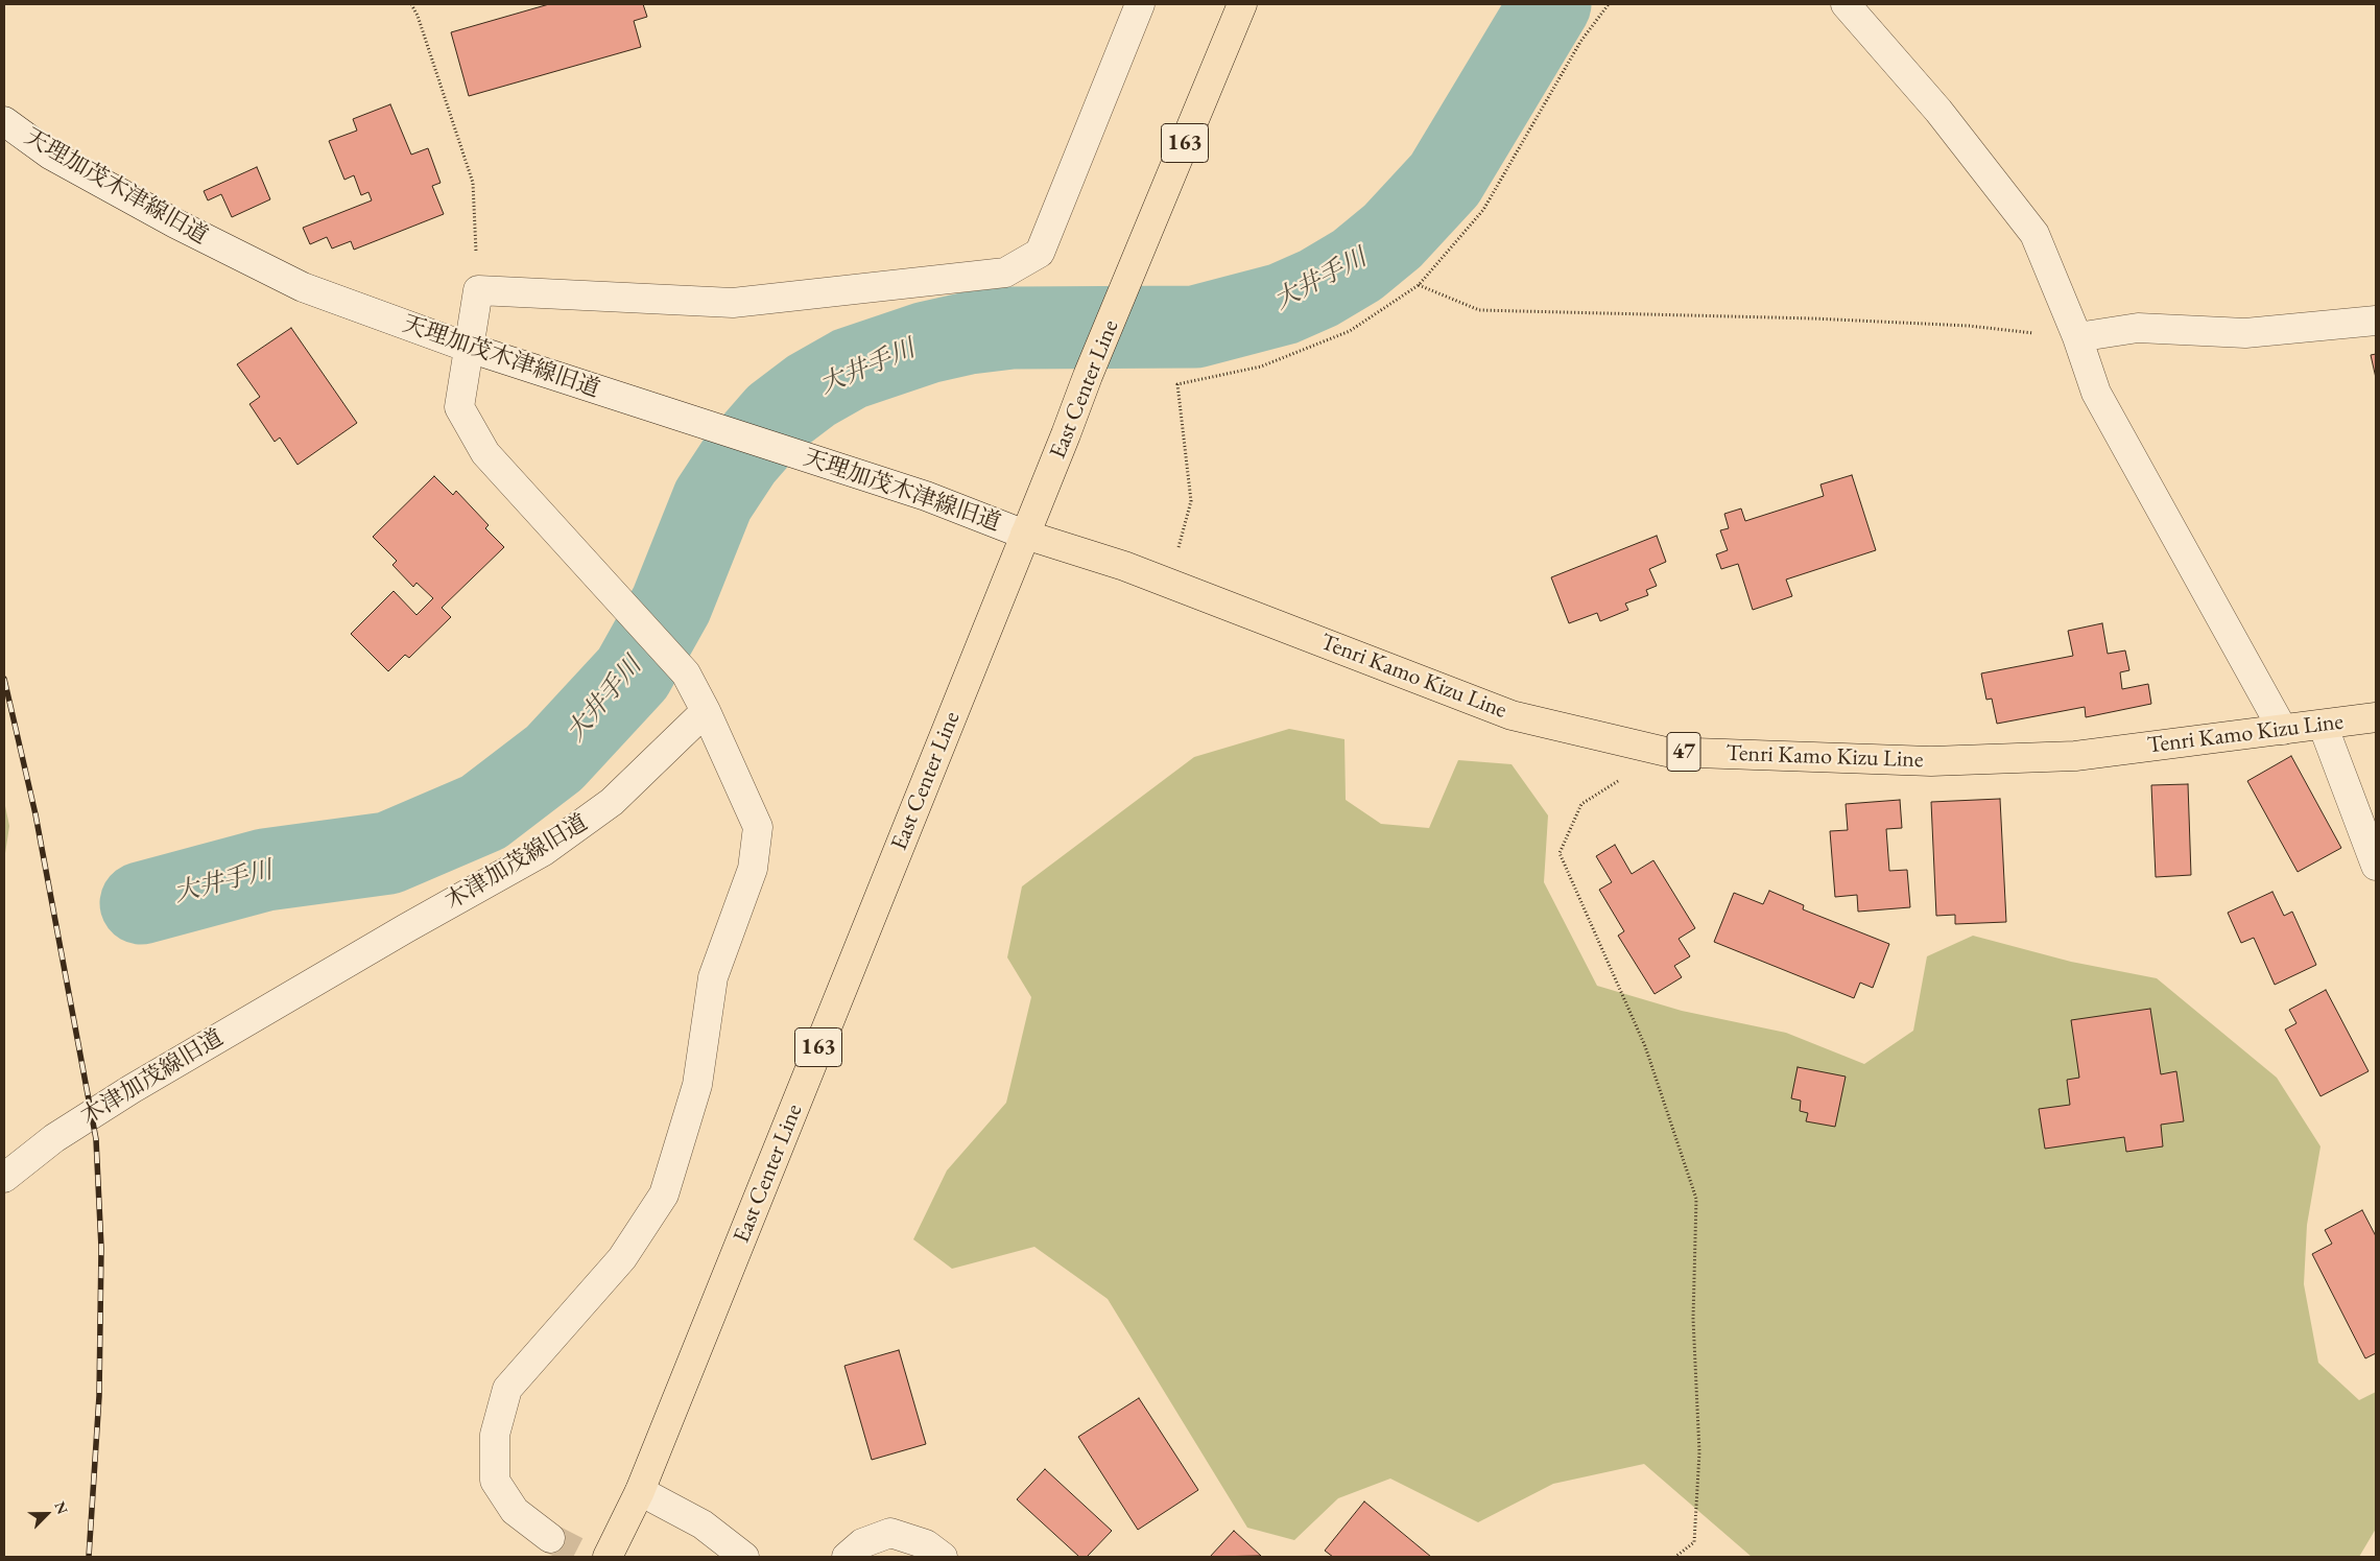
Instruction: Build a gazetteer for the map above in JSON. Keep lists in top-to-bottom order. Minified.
{"streets":{"main road":["163","East Center Line","Tenri Kamo Kizu Line","47"],"street":["天理加茂木津線旧道","木津加茂線旧道"]},"crossings":[["天理加茂木津線旧道","East Center Line"],["天理加茂木津線旧道","Tenri Kamo Kizu Line"],["East Center Line","Tenri Kamo Kizu Line"]],"water":["大井手川"],"north":"top right"}
